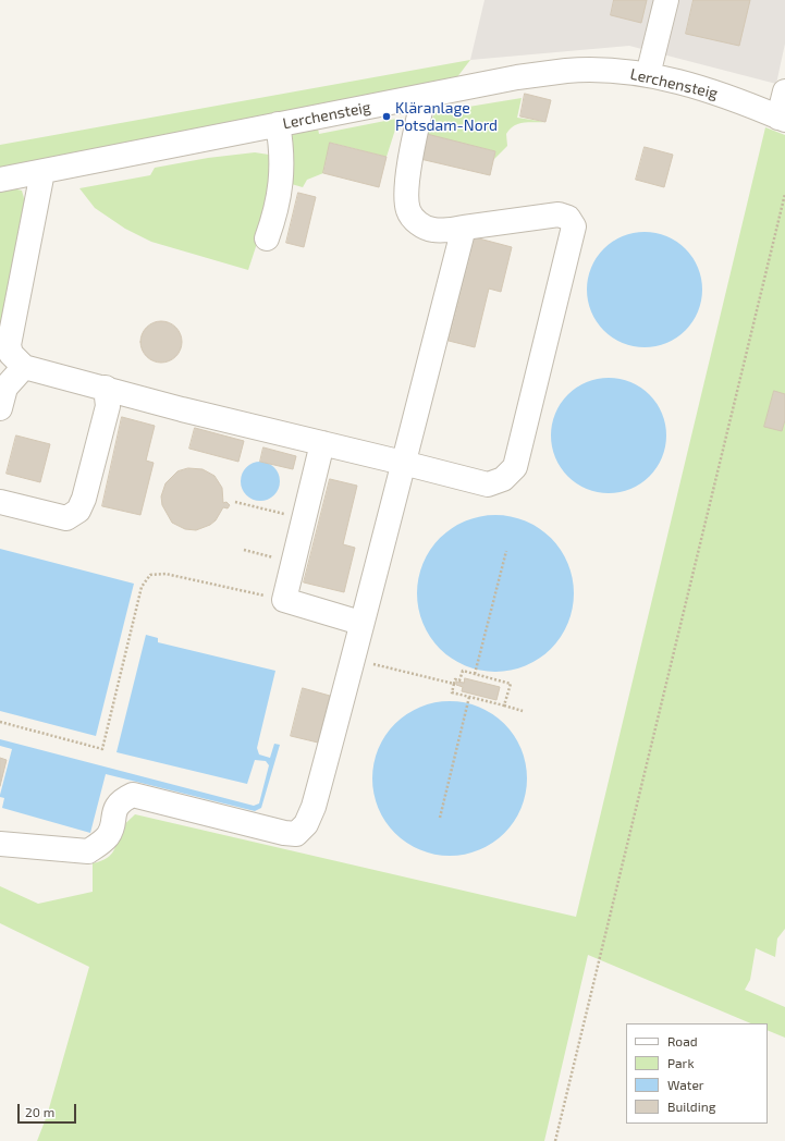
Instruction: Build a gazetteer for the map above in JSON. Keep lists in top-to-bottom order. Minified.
{"streets":{"street":["Lerchensteig"]},"places":["Kläranlage Potsdam-Nord"],"legend":["Road","Park","Water","Building"],"scale_bar":"20 m"}
